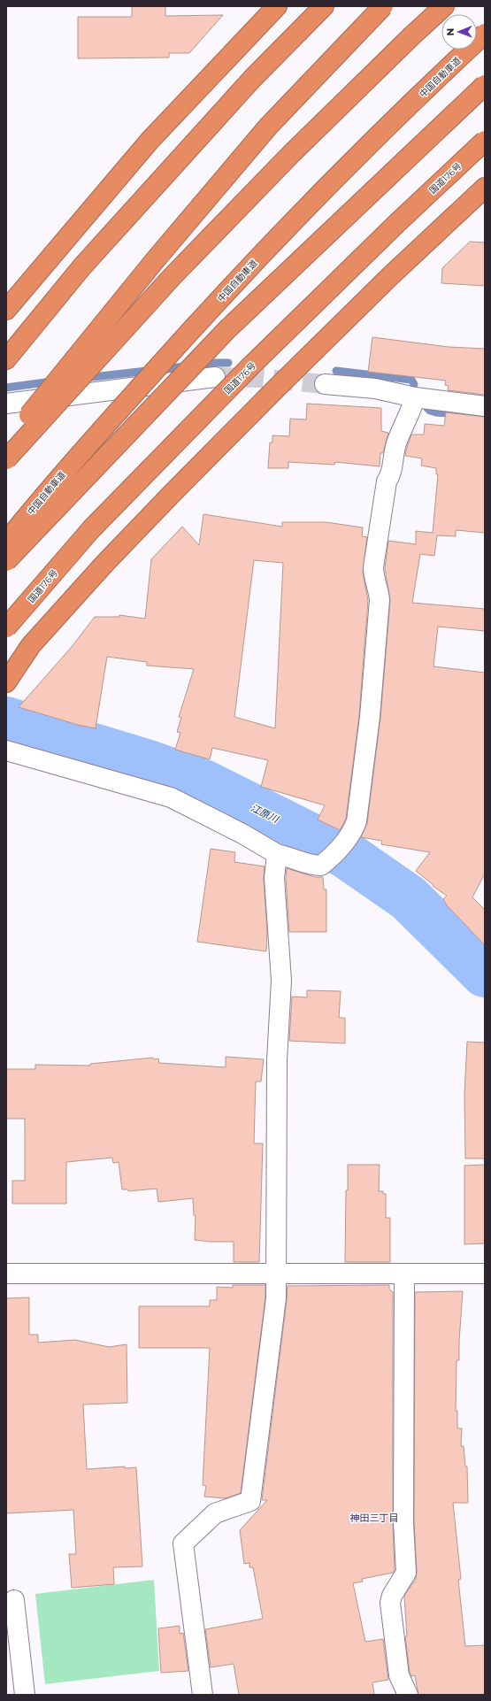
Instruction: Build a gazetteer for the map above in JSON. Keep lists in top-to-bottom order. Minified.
{"streets":{"highway":["中国自動車道","国道176号"]},"districts":["神田三丁目"],"water":["江原川"],"north":"left"}
